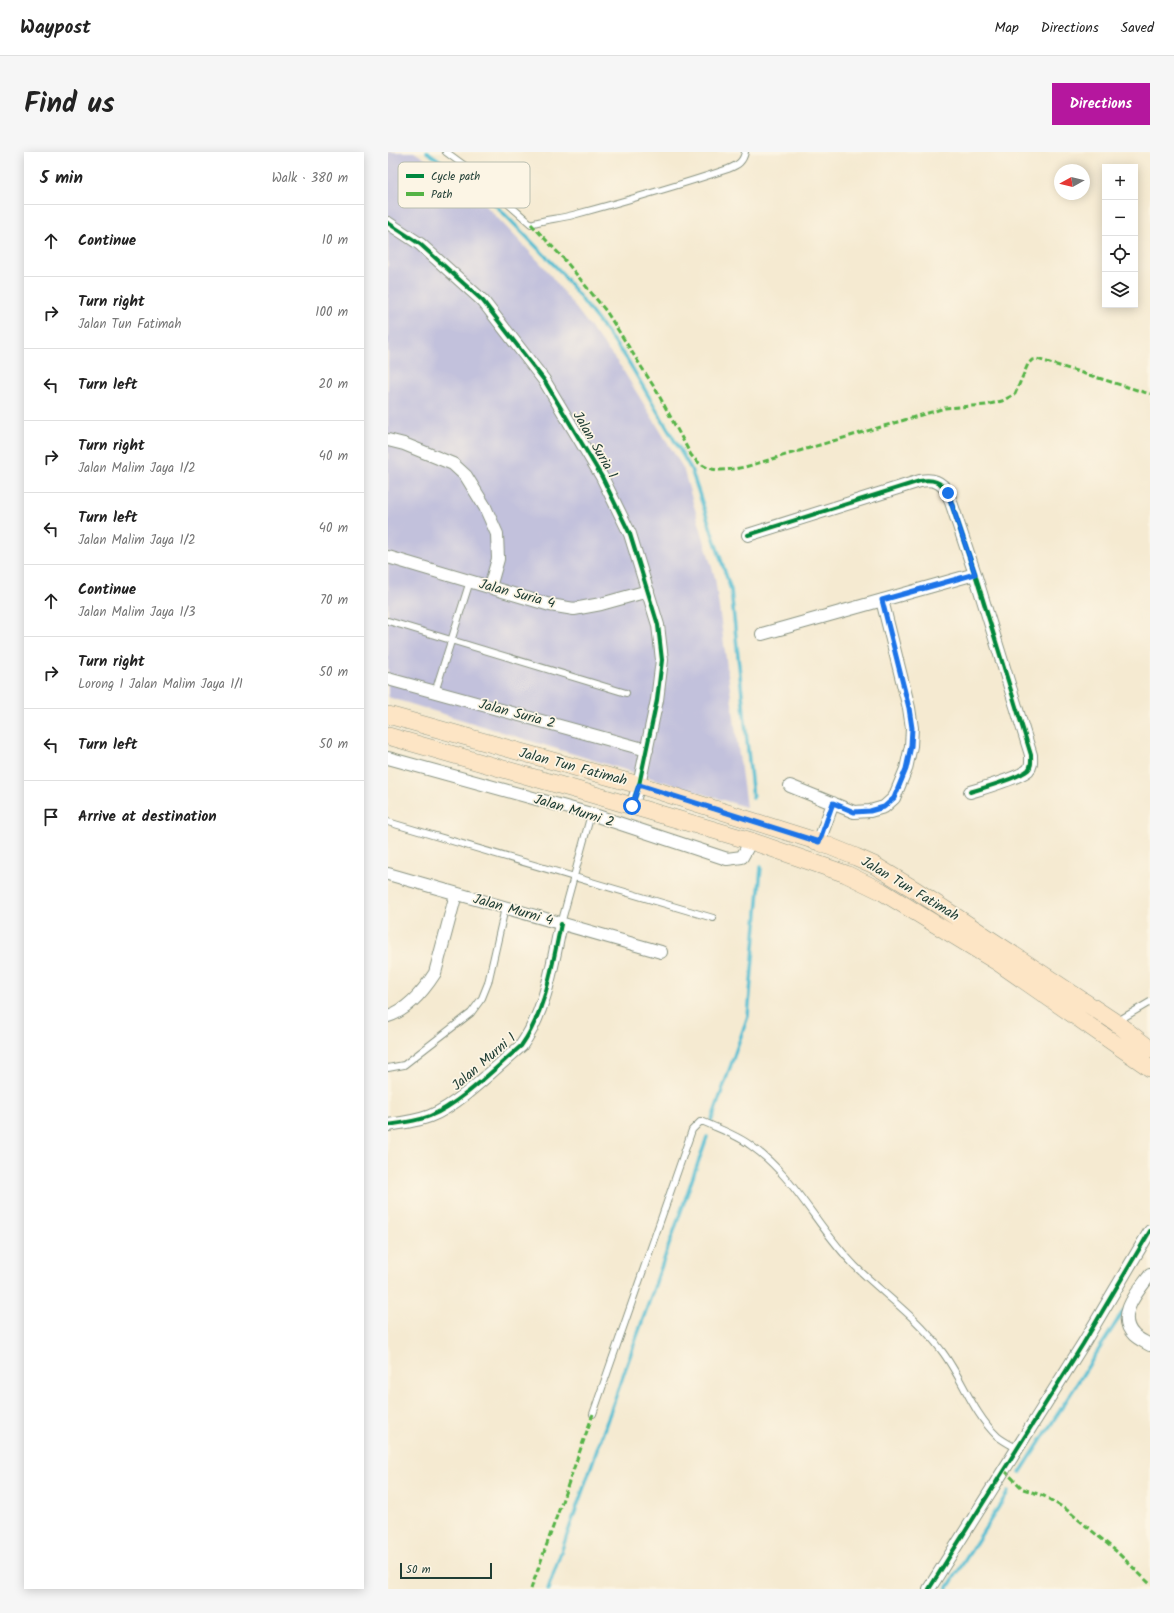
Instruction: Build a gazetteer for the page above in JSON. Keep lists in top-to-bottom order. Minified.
{"streets":{"main road":["Jalan Tun Fatimah"],"street":["Jalan Suria 1","Jalan Suria 4","Jalan Suria 2","Jalan Murni 2","Jalan Murni 4","Jalan Murni 1"]},"crossings":[["Jalan Suria 1","Jalan Suria 4"],["Jalan Suria 1","Jalan Suria 2"],["Jalan Suria 1","Jalan Tun Fatimah"],["Jalan Tun Fatimah","Jalan Murni 2"],["Jalan Murni 2","Jalan Murni 1"],["Jalan Murni 4","Jalan Murni 1"]],"legend":["Cycle path","Path"],"scale_bar":"50 m","north":"left","page":{"header":"Waypost","nav":["Map","Directions","Saved"],"title":"Find us","buttons":"Directions","heading":["5 min","Walk · 380 m"],"map_buttons":["+","−"],"list":[["Continue","10 m"],["Turn right","Jalan Tun Fatimah","100 m"],["Turn left","20 m"],["Turn right","Jalan Malim Jaya 1/2","40 m"],["Turn left","Jalan Malim Jaya 1/2","40 m"],["Continue","Jalan Malim Jaya 1/3","70 m"],["Turn right","Lorong 1 Jalan Malim Jaya 1/1","50 m"],["Turn left","50 m"],"Arrive at destination"],"scale":"50 m"}}
